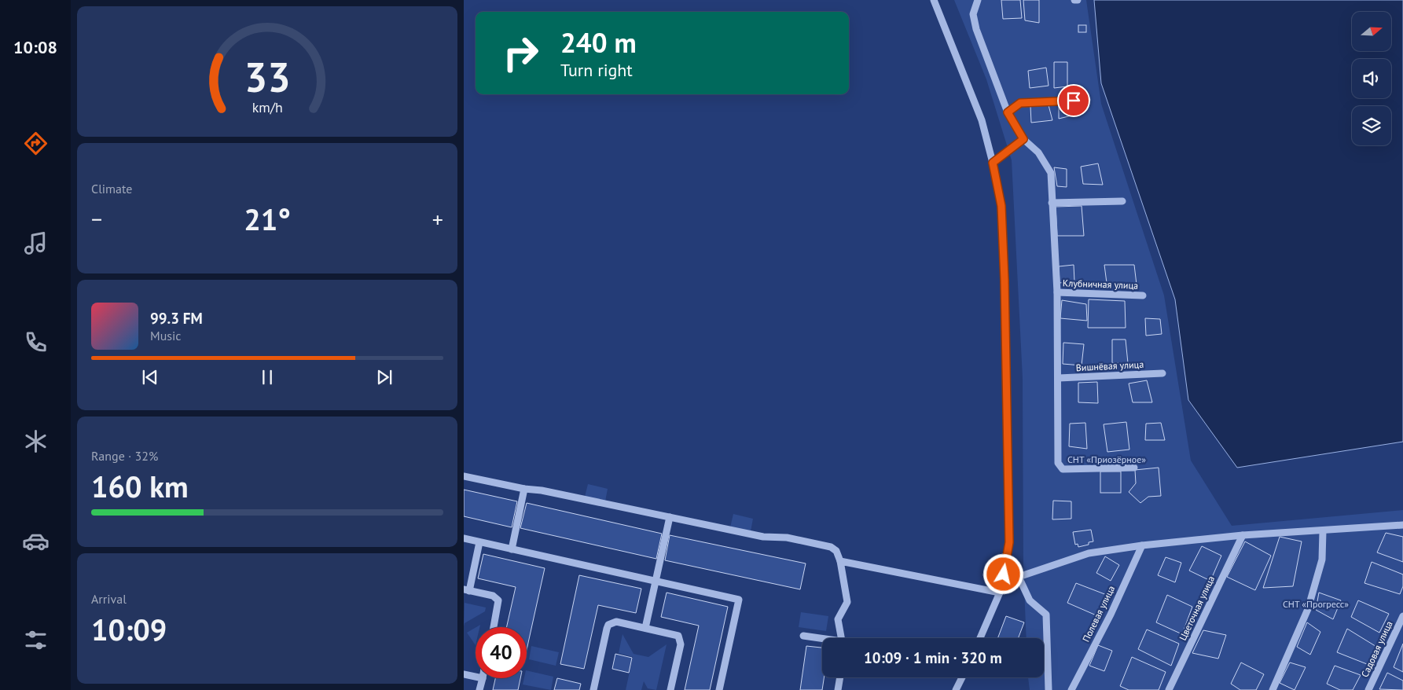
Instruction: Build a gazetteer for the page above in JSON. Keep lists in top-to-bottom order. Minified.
{"streets":{"street":["Клубничная улица","Вишнёвая улица","Цветочная улица","Полевая улица","Садовая улица"]},"parks":["СНТ «Приозёрное»","СНТ «Прогресс»"],"north":"right","page":{"tabs":"10:08","turn":["240 m","Turn right"],"tile":["Climate",["Range · 32%","160 km"],["Arrival","10:09"]],"heat":["−","21°","+"],"song":["99.3 FM","Music"],"limit":"40","trip":"10:09 · 1 min · 320 m","gauge":["33","km/h"]}}
